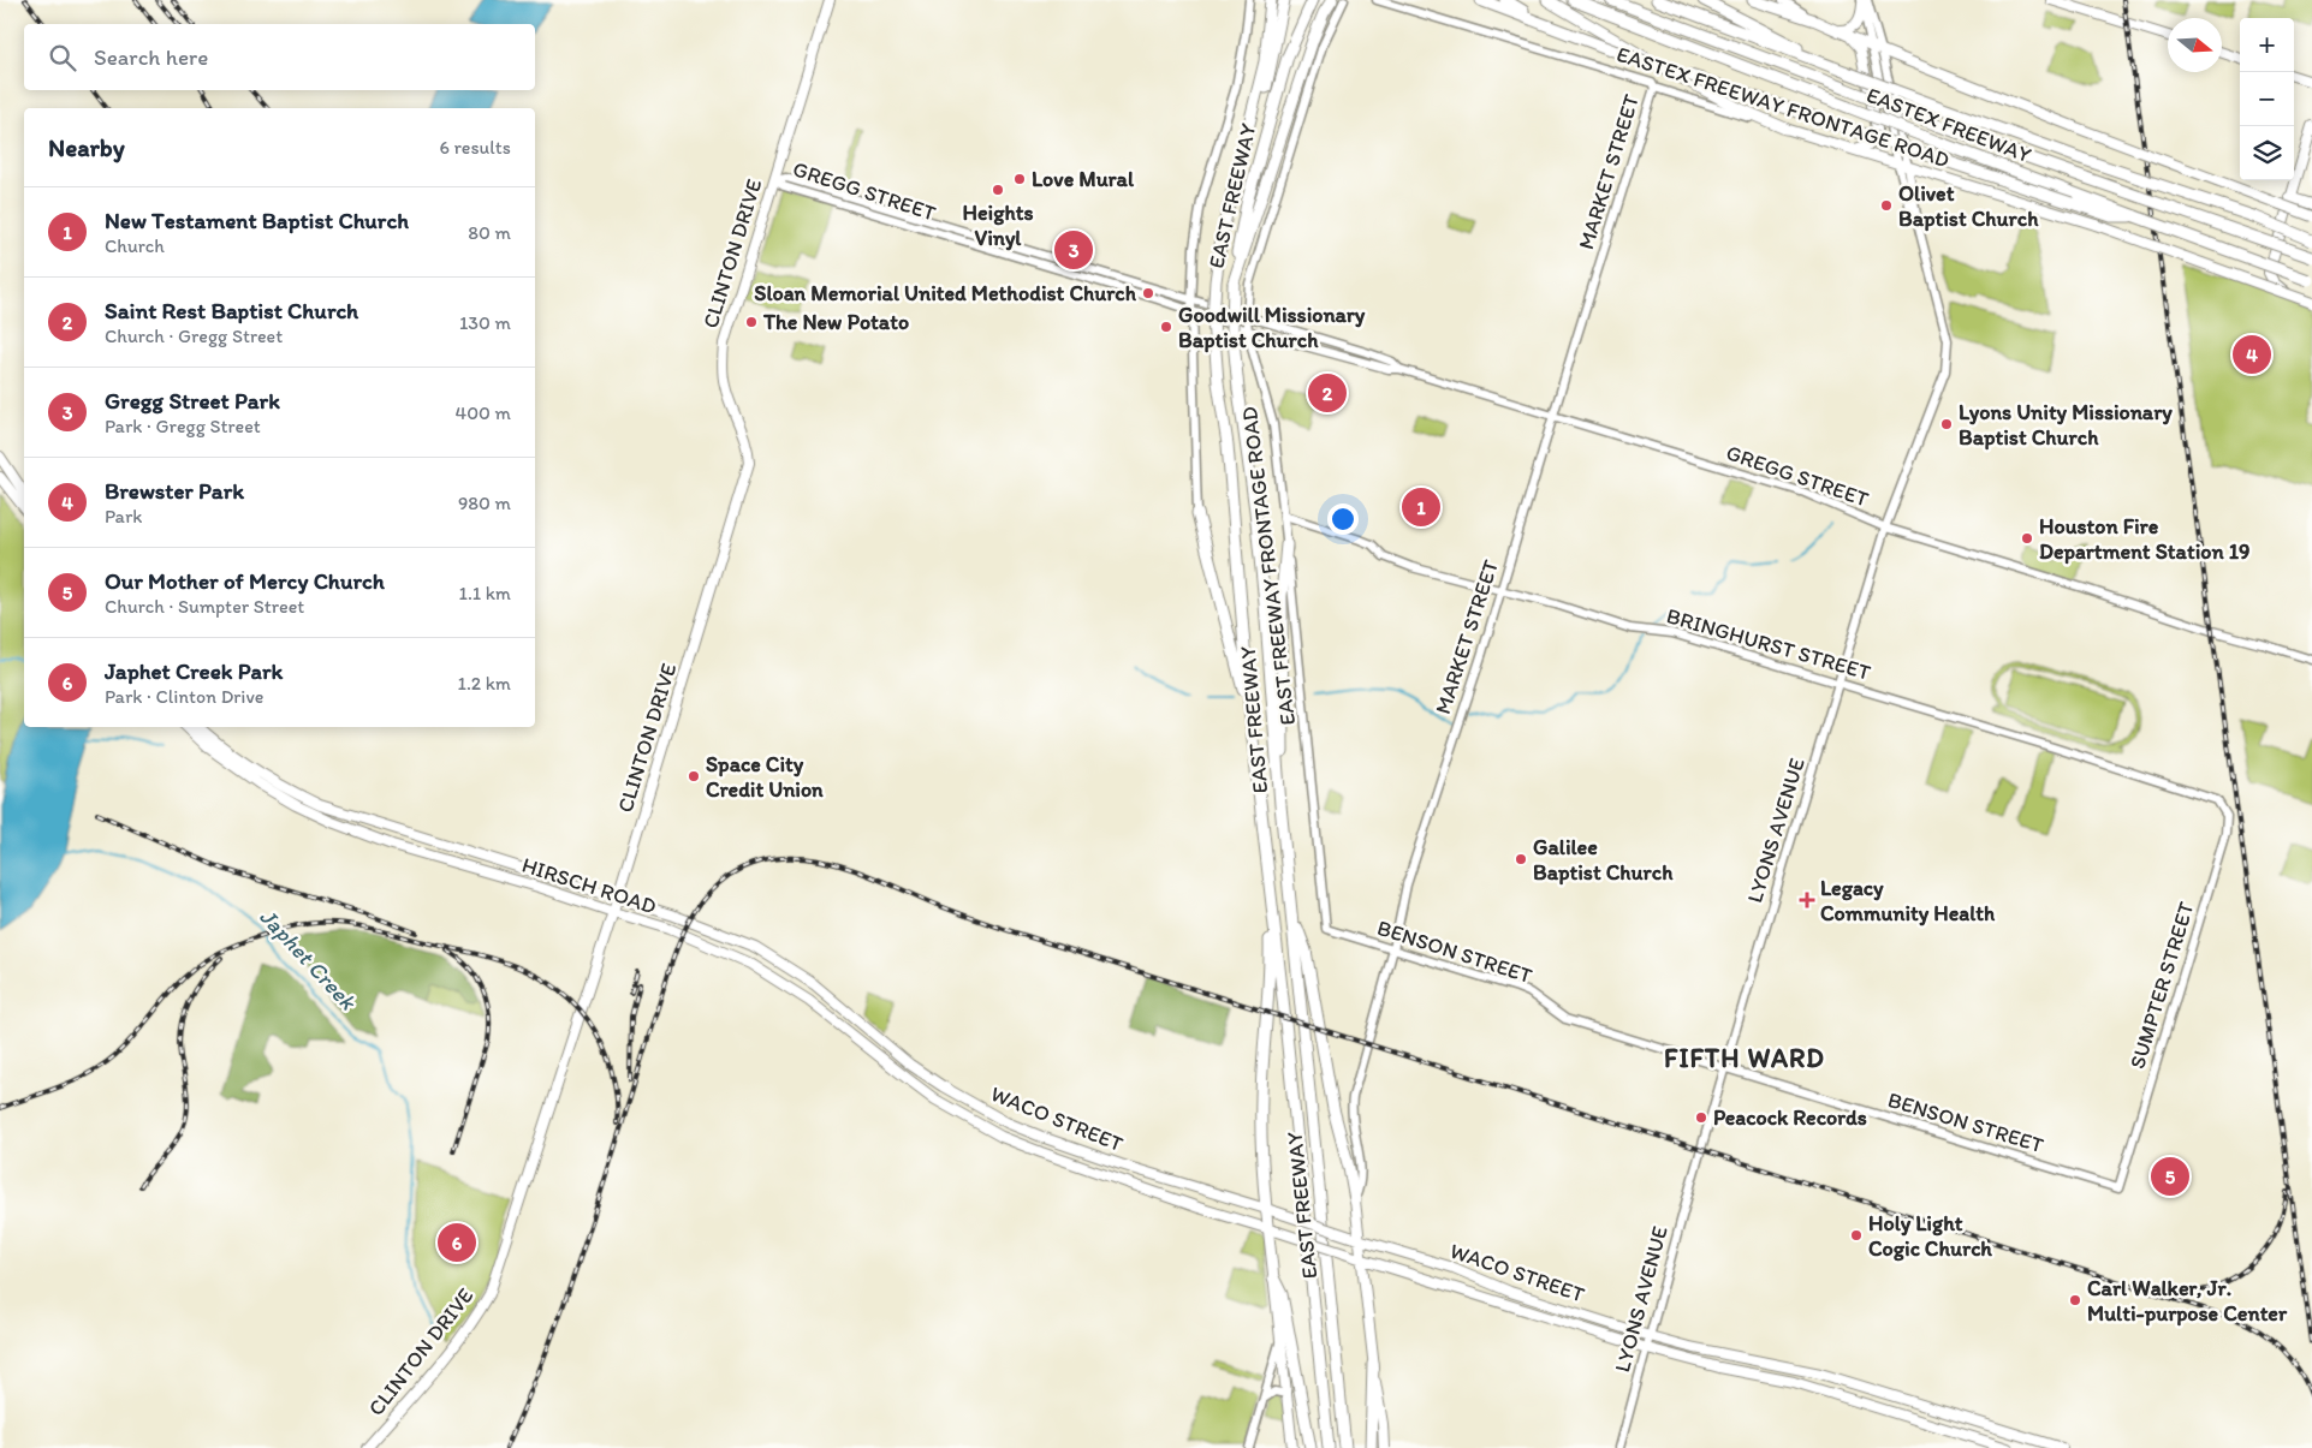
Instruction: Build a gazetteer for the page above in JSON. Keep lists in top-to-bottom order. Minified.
{"streets":{"highway":["EASTEX FREEWAY","EAST FREEWAY"],"main road":["EASTEX FREEWAY FRONTAGE ROAD","CLINTON DRIVE","HIRSCH ROAD","WACO STREET"],"street":["MARKET STREET","GREGG STREET","EAST FREEWAY FRONTAGE ROAD","BRINGHURST STREET","LYONS AVENUE","BENSON STREET","SUMPTER STREET"]},"crossings":[["EASTEX FREEWAY FRONTAGE ROAD","MARKET STREET"],["EASTEX FREEWAY FRONTAGE ROAD","LYONS AVENUE"],["MARKET STREET","GREGG STREET"],["MARKET STREET","BRINGHURST STREET"],["MARKET STREET","BENSON STREET"],["GREGG STREET","CLINTON DRIVE"],["GREGG STREET","EAST FREEWAY FRONTAGE ROAD"],["GREGG STREET","LYONS AVENUE"],["CLINTON DRIVE","HIRSCH ROAD"],["EAST FREEWAY FRONTAGE ROAD","BRINGHURST STREET"],["EAST FREEWAY FRONTAGE ROAD","BENSON STREET"],["BRINGHURST STREET","LYONS AVENUE"],["BRINGHURST STREET","SUMPTER STREET"],["LYONS AVENUE","BENSON STREET"],["LYONS AVENUE","WACO STREET"],["HIRSCH ROAD","WACO STREET"],["BENSON STREET","SUMPTER STREET"]],"districts":["FIFTH WARD"],"water":["Japhet Creek"],"places":{"other":["Love Mural","Heights Vinyl","Olivet Baptist Church","Sloan Memorial United Methodist Church","The New Potato","Goodwill Missionary Baptist Church","Lyons Unity Missionary Baptist Church","Houston Fire Department Station 19","Space City Credit Union","Galilee Baptist Church","Peacock Records","Holy Light Cogic Church","Carl Walker, Jr. Multi-purpose Center"],"health":["Legacy Community Health"]},"north":"right","page":{"map_buttons":["+","−"],"search":"Search here","heading":["Nearby","6 results"],"list":[{"mark":"1","name":"New Testament Baptist Church","note":"Church","value":"80 m"},{"mark":"2","name":"Saint Rest Baptist Church","note":"Church · Gregg Street","value":"130 m"},{"mark":"3","name":"Gregg Street Park","note":"Park · Gregg Street","value":"400 m"},{"mark":"4","name":"Brewster Park","note":"Park","value":"980 m"},{"mark":"5","name":"Our Mother of Mercy Church","note":"Church · Sumpter Street","value":"1.1 km"},{"mark":"6","name":"Japhet Creek Park","note":"Park · Clinton Drive","value":"1.2 km"}],"pins":["3","4","2","1","5","6"]}}
